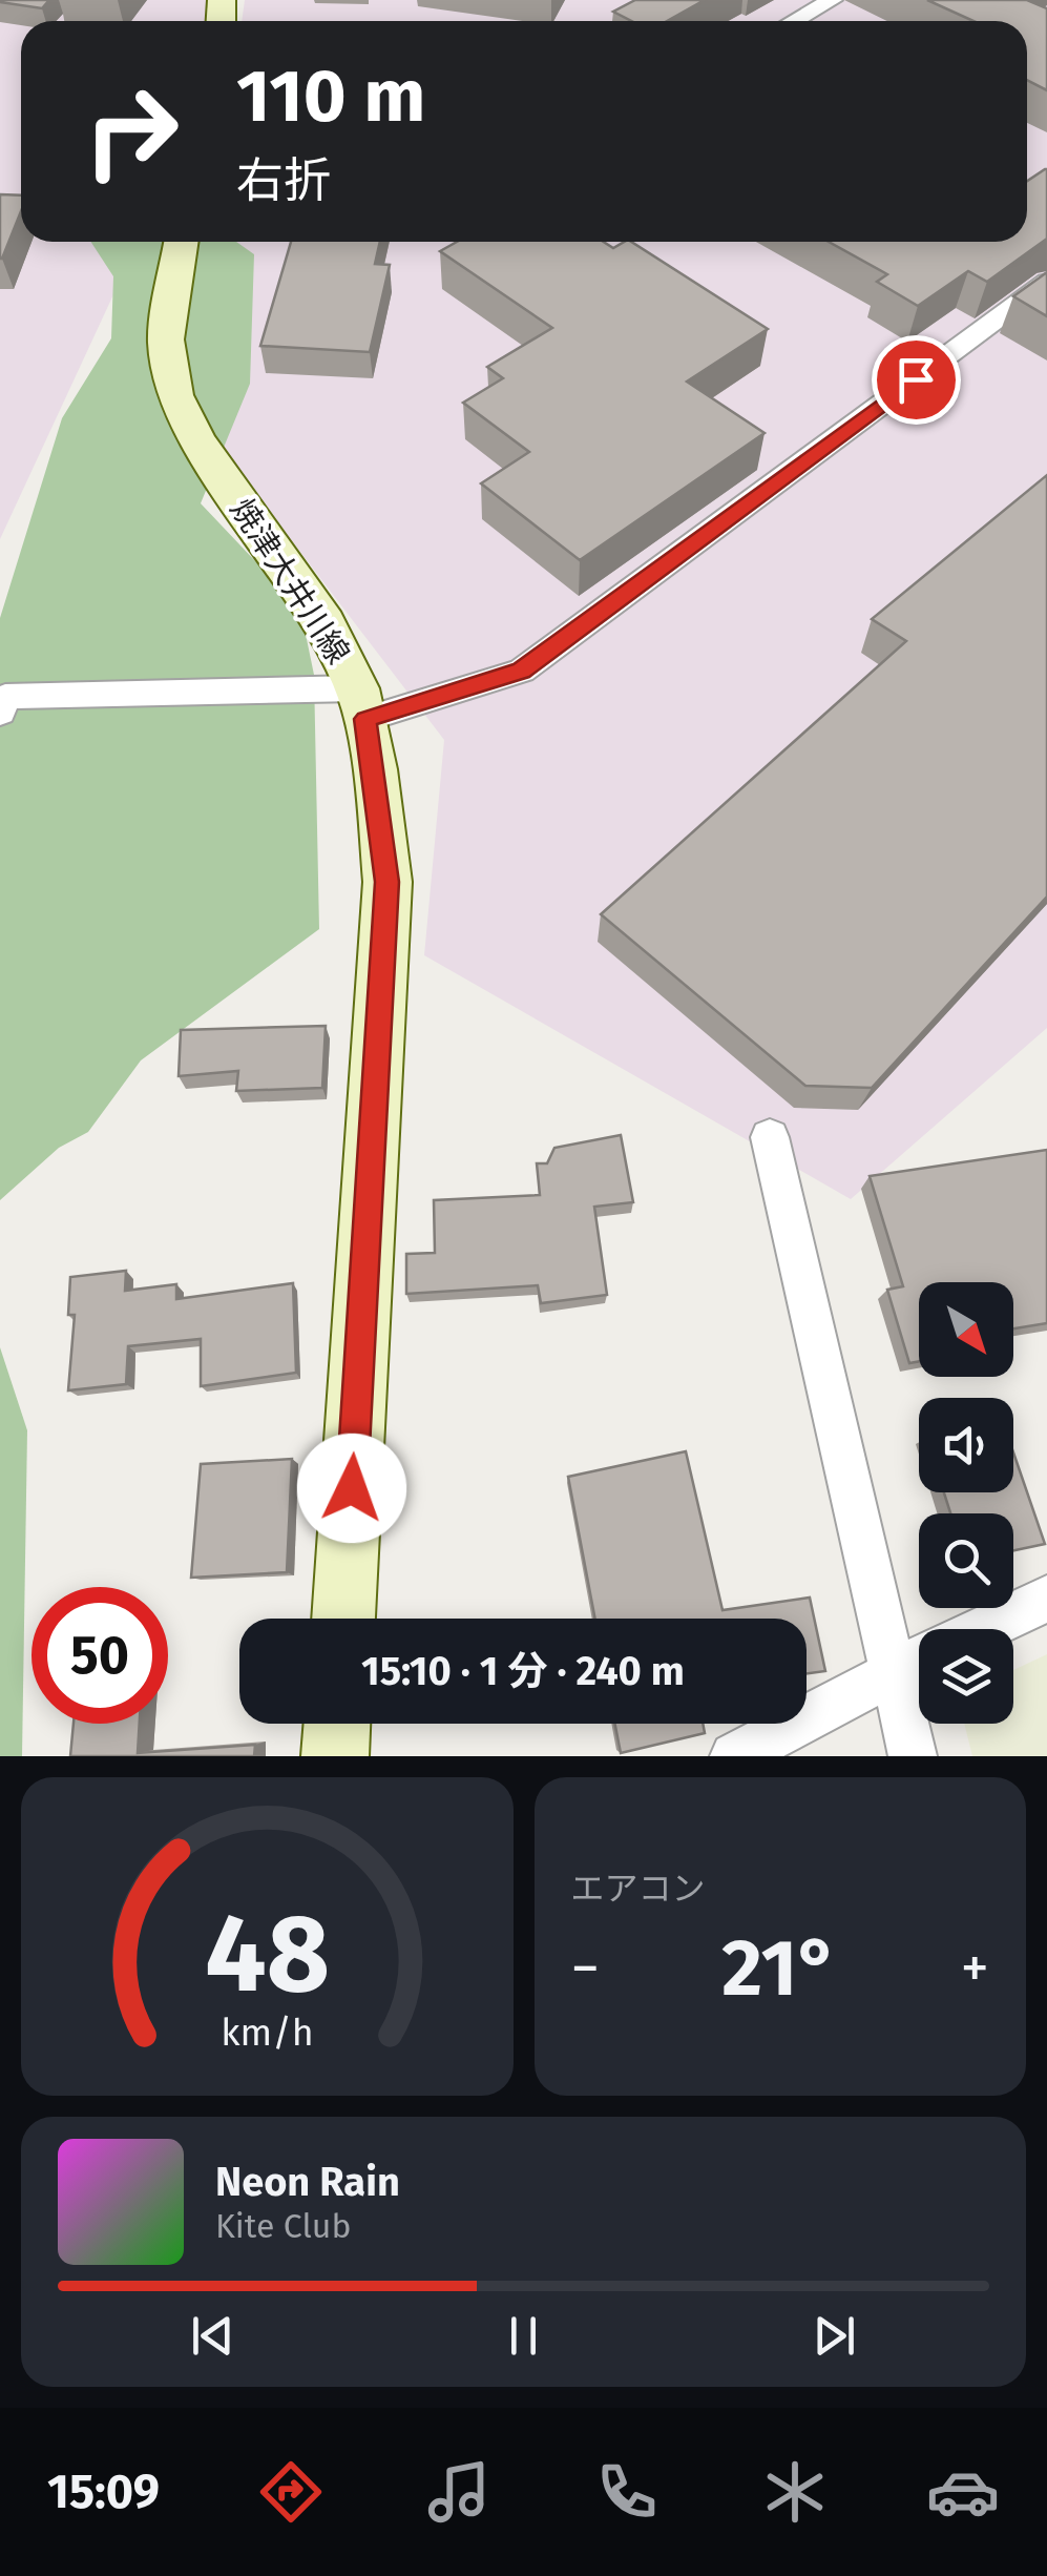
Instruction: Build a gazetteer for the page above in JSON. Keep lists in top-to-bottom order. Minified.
{"streets":{"main road":["焼津大井川線"]},"north":"bottom right","page":{"turn":["110 m","右折"],"limit":"50","trip":"15:10 · 1 分 · 240 m","tile":"エアコン","heat":["−","21°","+"],"song":["Neon Rain","Kite Club"],"tabs":"15:09","gauge":["48","km/h"]}}
